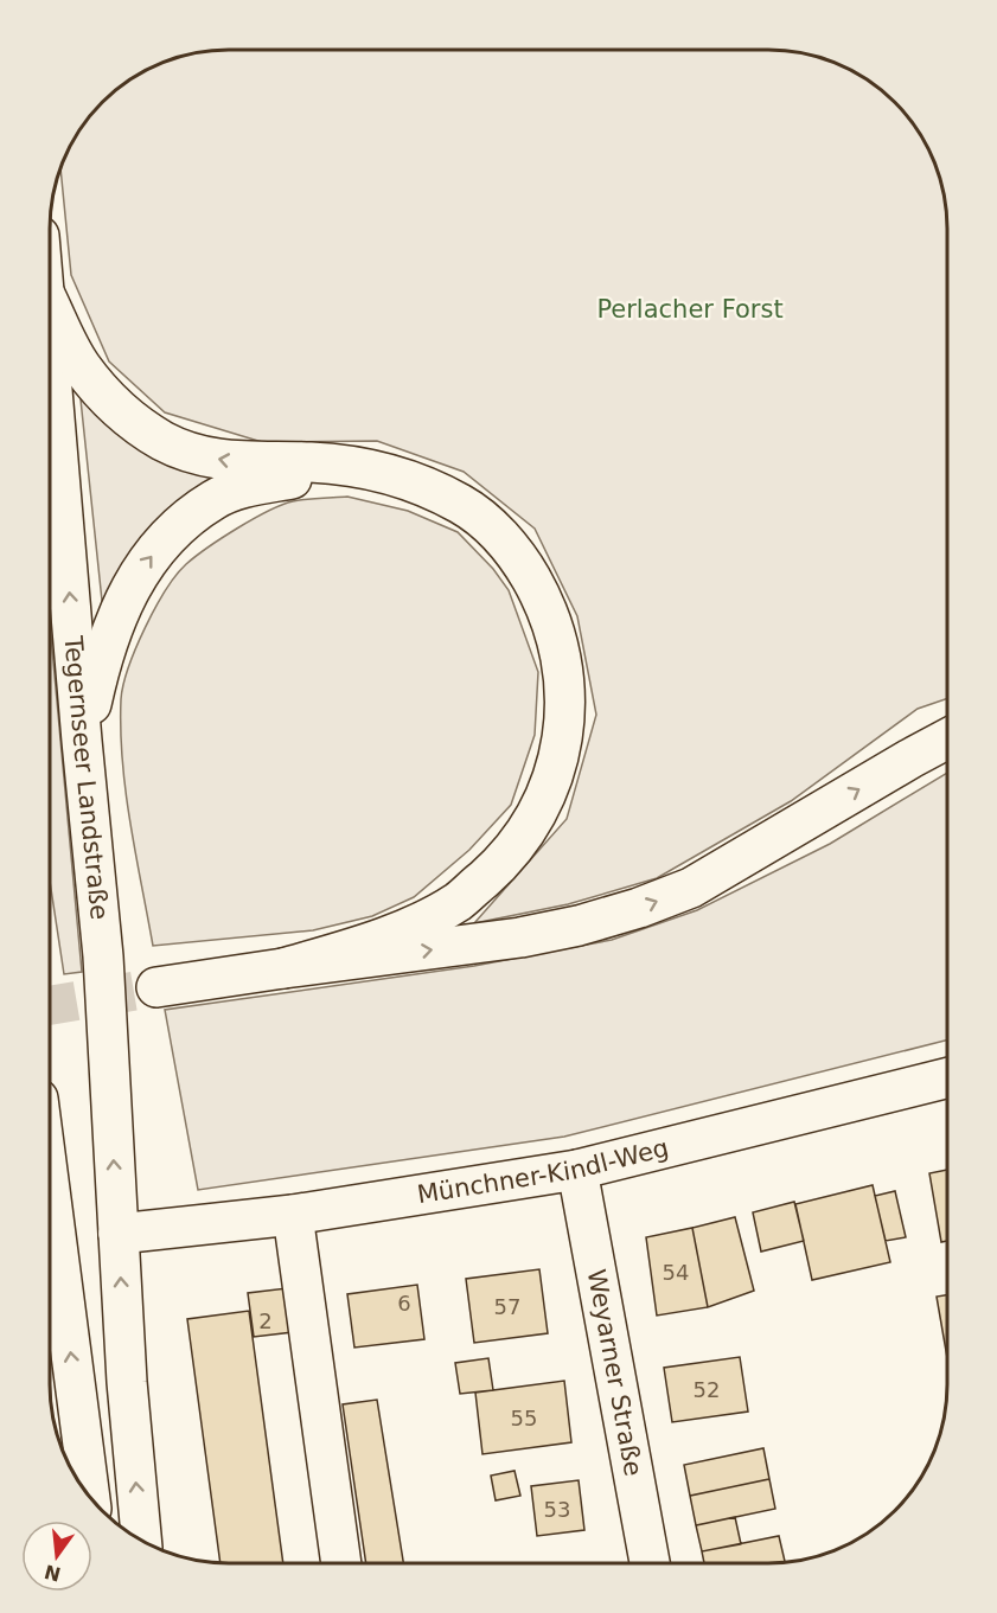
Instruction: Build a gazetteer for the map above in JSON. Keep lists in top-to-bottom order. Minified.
{"streets":{"main road":["Tegernseer Landstraße","Münchner-Kindl-Weg","Weyarner Straße"]},"crossings":[["Tegernseer Landstraße","Münchner-Kindl-Weg"],["Münchner-Kindl-Weg","Weyarner Straße"]],"parks":["Perlacher Forst"],"house_numbers":["54","6","57","2","52","55","53"],"north":"bottom"}
